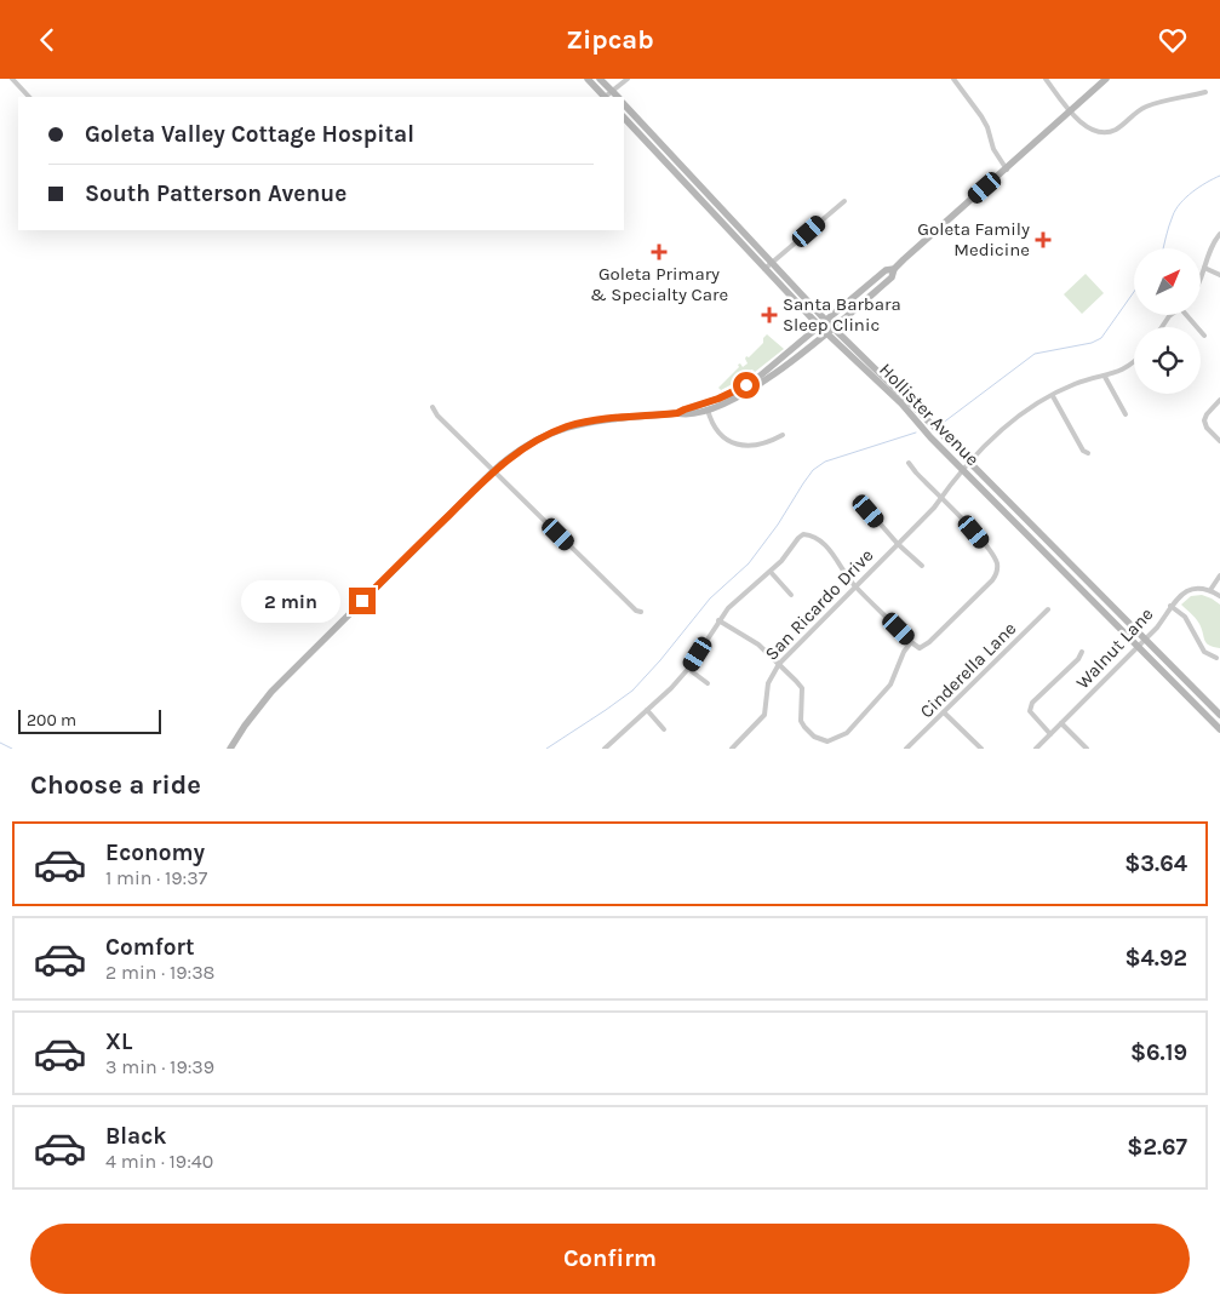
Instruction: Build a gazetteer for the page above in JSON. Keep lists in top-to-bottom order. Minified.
{"streets":{"main road":["Hollister Avenue"],"street":["San Ricardo Drive","Walnut Lane","Cinderella Lane"]},"crossings":[["Hollister Avenue","San Ricardo Drive"],["Hollister Avenue","Walnut Lane"]],"places":{"health":["Goleta Family Medicine","Goleta Primary & Specialty Care","Santa Barbara Sleep Clinic"]},"scale_bar":"200 m","north":"top right","page":{"header":"Zipcab","banner":["Goleta Valley Cottage Hospital","South Patterson Avenue"],"bubble":"2 min","scale":"200 m","heading":"Choose a ride","list":[{"name":"Economy","note":"1 min · 19:37","value":"$3.64"},{"name":"Comfort","note":"2 min · 19:38","value":"$4.92"},{"name":"XL","note":"3 min · 19:39","value":"$6.19"},{"name":"Black","note":"4 min · 19:40","value":"$2.67"}],"buttons":"Confirm"}}
